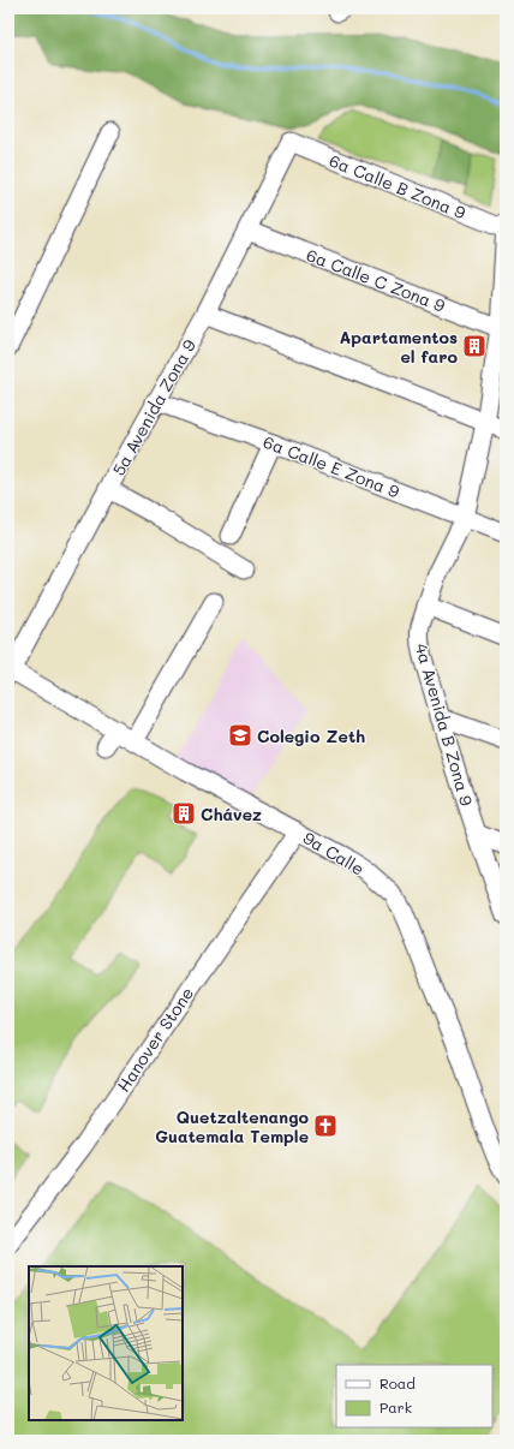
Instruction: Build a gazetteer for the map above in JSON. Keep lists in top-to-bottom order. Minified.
{"streets":{"street":["6a Calle B Zona 9","6a Calle C Zona 9","5a Avenida Zona 9","6a Calle E Zona 9","4a Avenida B Zona 9","9a Calle","Hanover Stone"]},"crossings":[["6a Calle B Zona 9","5a Avenida Zona 9"],["6a Calle B Zona 9","4a Avenida B Zona 9"],["6a Calle C Zona 9","5a Avenida Zona 9"],["6a Calle C Zona 9","4a Avenida B Zona 9"],["5a Avenida Zona 9","6a Calle E Zona 9"],["5a Avenida Zona 9","9a Calle"],["6a Calle E Zona 9","4a Avenida B Zona 9"],["9a Calle","Hanover Stone"]],"places":{"building":["Apartamentos el faro","Chávez"],"school or university":["Colegio Zeth"],"church":["Quetzaltenango Guatemala Temple"]},"legend":["Road","Park"]}
